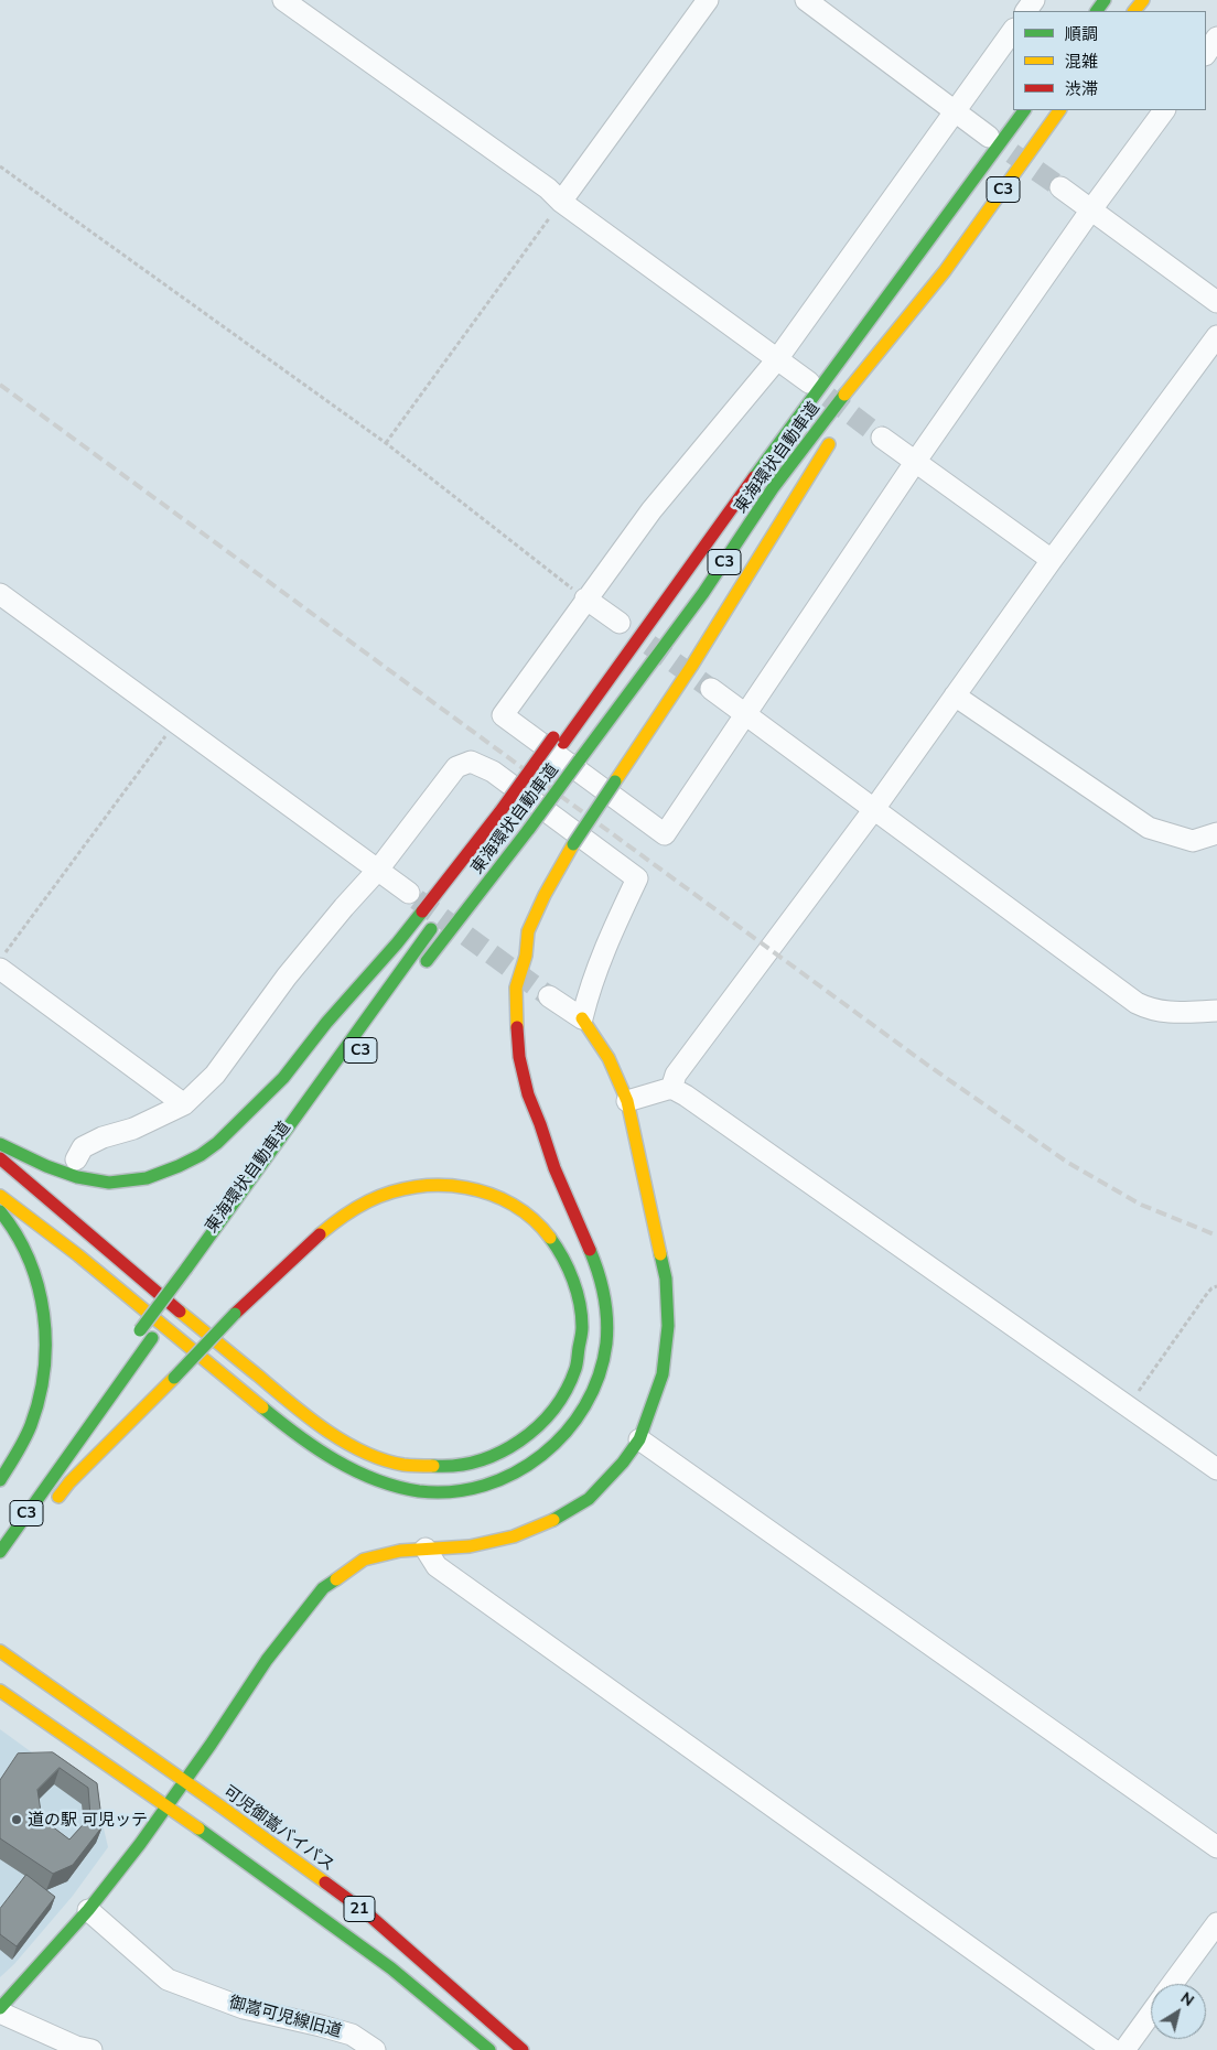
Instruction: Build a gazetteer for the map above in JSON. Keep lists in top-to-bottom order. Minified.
{"streets":{"main road":["C3","東海環状自動車道","可児御嵩バイパス","21"],"street":["御嵩可児線旧道"]},"places":["道の駅 可児ッテ"],"legend":["順調","混雑","渋滞"],"north":"top right"}
